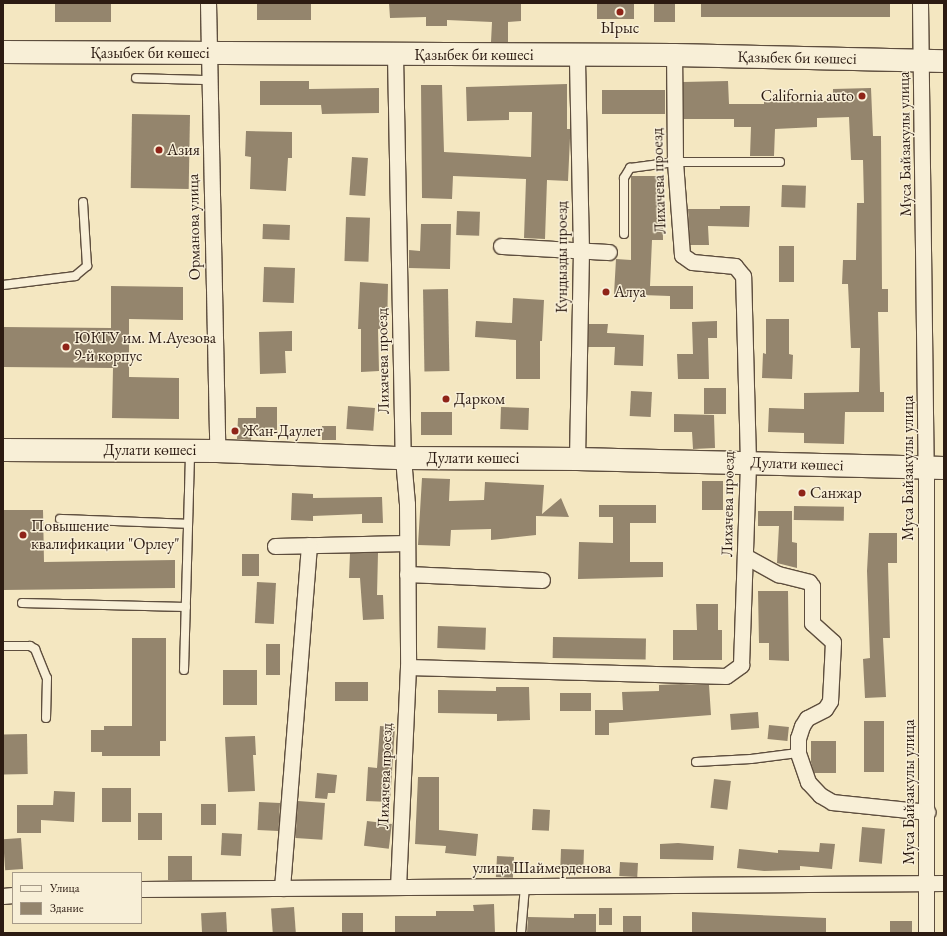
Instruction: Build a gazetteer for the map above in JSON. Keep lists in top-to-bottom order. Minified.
{"streets":{"main road":["Қазыбек би көшесі","Дулати көшесі"],"street":["Муса Байзакулы улица","Лихачева проезд","Орманова улица","Кундызды проезд","улица Шаймерденова"]},"crossings":[["Қазыбек би көшесі","Муса Байзакулы улица"],["Қазыбек би көшесі","Лихачева проезд"],["Қазыбек би көшесі","Орманова улица"],["Қазыбек би көшесі","Кундызды проезд"],["Муса Байзакулы улица","Дулати көшесі"],["Муса Байзакулы улица","улица Шаймерденова"],["Лихачева проезд","Дулати көшесі"],["Лихачева проезд","улица Шаймерденова"],["Орманова улица","Дулати көшесі"],["Кундызды проезд","Дулати көшесі"]],"places":["Ырыс","California auto","Азия","Алуа","ЮКГУ им. М.Ауезова 9-й корпус","Дарком","Жан-Даулет","Санжар","Повышение квалификации \"Орлеу\""],"legend":["Улица","Здание"]}
